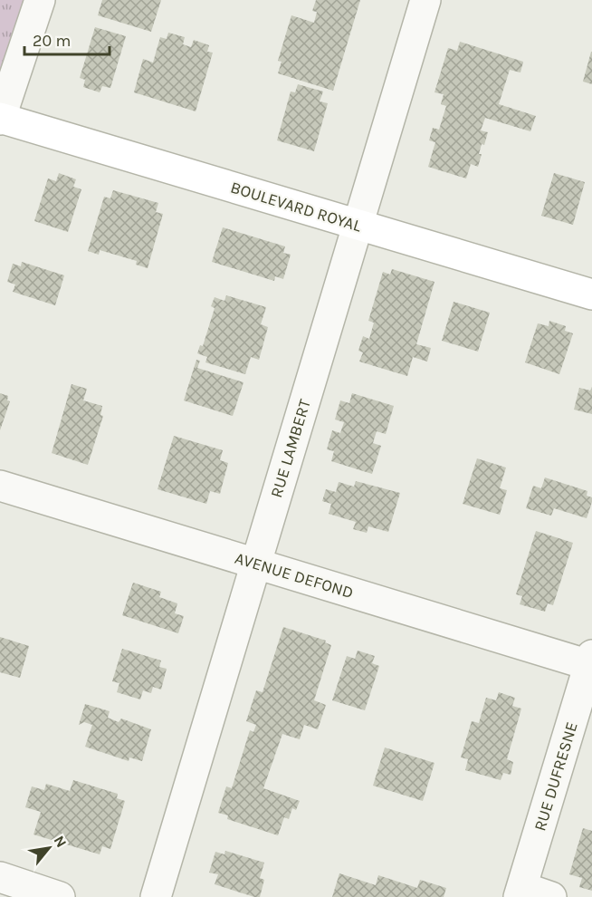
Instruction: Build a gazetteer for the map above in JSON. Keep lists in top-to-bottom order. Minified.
{"streets":{"street":["BOULEVARD ROYAL","RUE LAMBERT","AVENUE DEFOND","RUE DUFRESNE"]},"crossings":[["BOULEVARD ROYAL","RUE LAMBERT"],["RUE LAMBERT","AVENUE DEFOND"],["AVENUE DEFOND","RUE DUFRESNE"]],"scale_bar":"20 m","north":"top right"}
